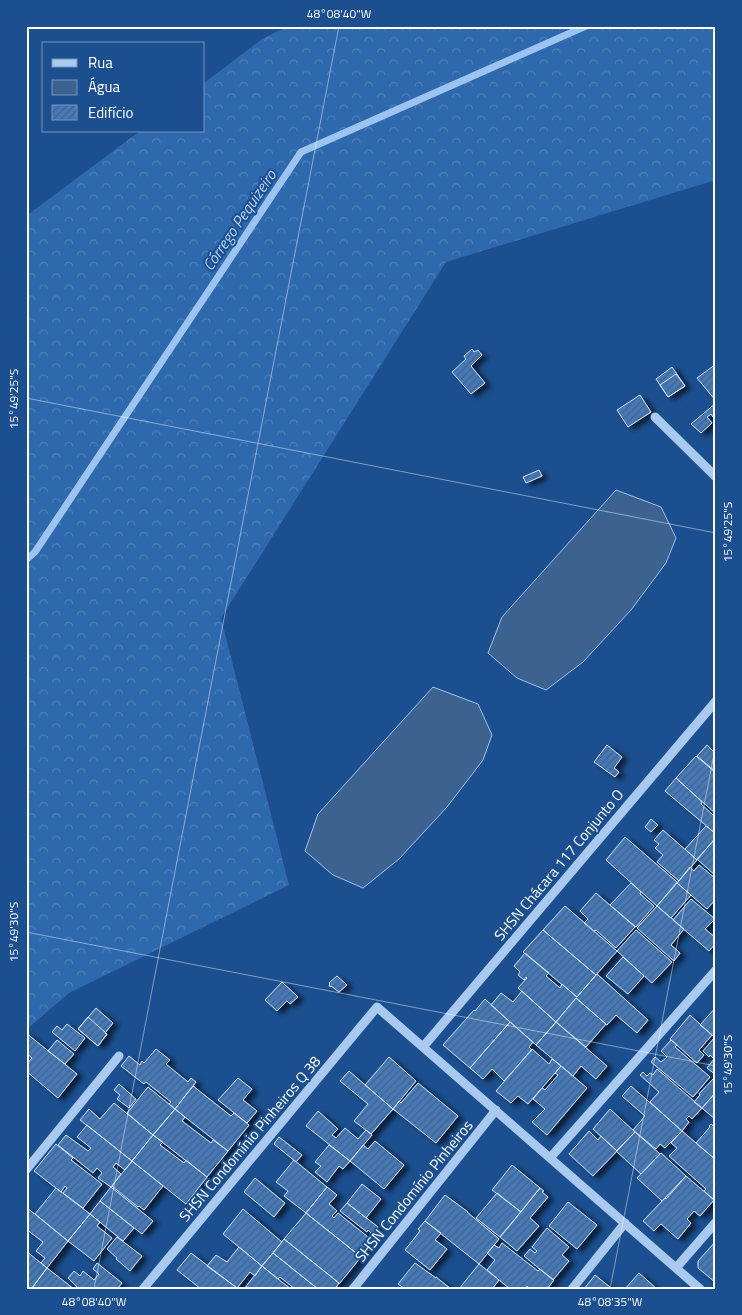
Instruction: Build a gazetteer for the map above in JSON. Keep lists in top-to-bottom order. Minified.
{"streets":{"street":["SHSN Chácara 117 Conjunto O","SHSN Condomínio Pinheiros Q 38","SHSN Condomínio Pinheiros"]},"crossings":[["SHSN Chácara 117 Conjunto O","SHSN Condomínio Pinheiros Q 38"]],"water":["Córrego Pequizeiro"],"legend":["Rua","Água","Edifício"],"coordinates":["48°08'40\"W","15°49'25\"S","15°49'30\"S","48°08'35\"W"]}
